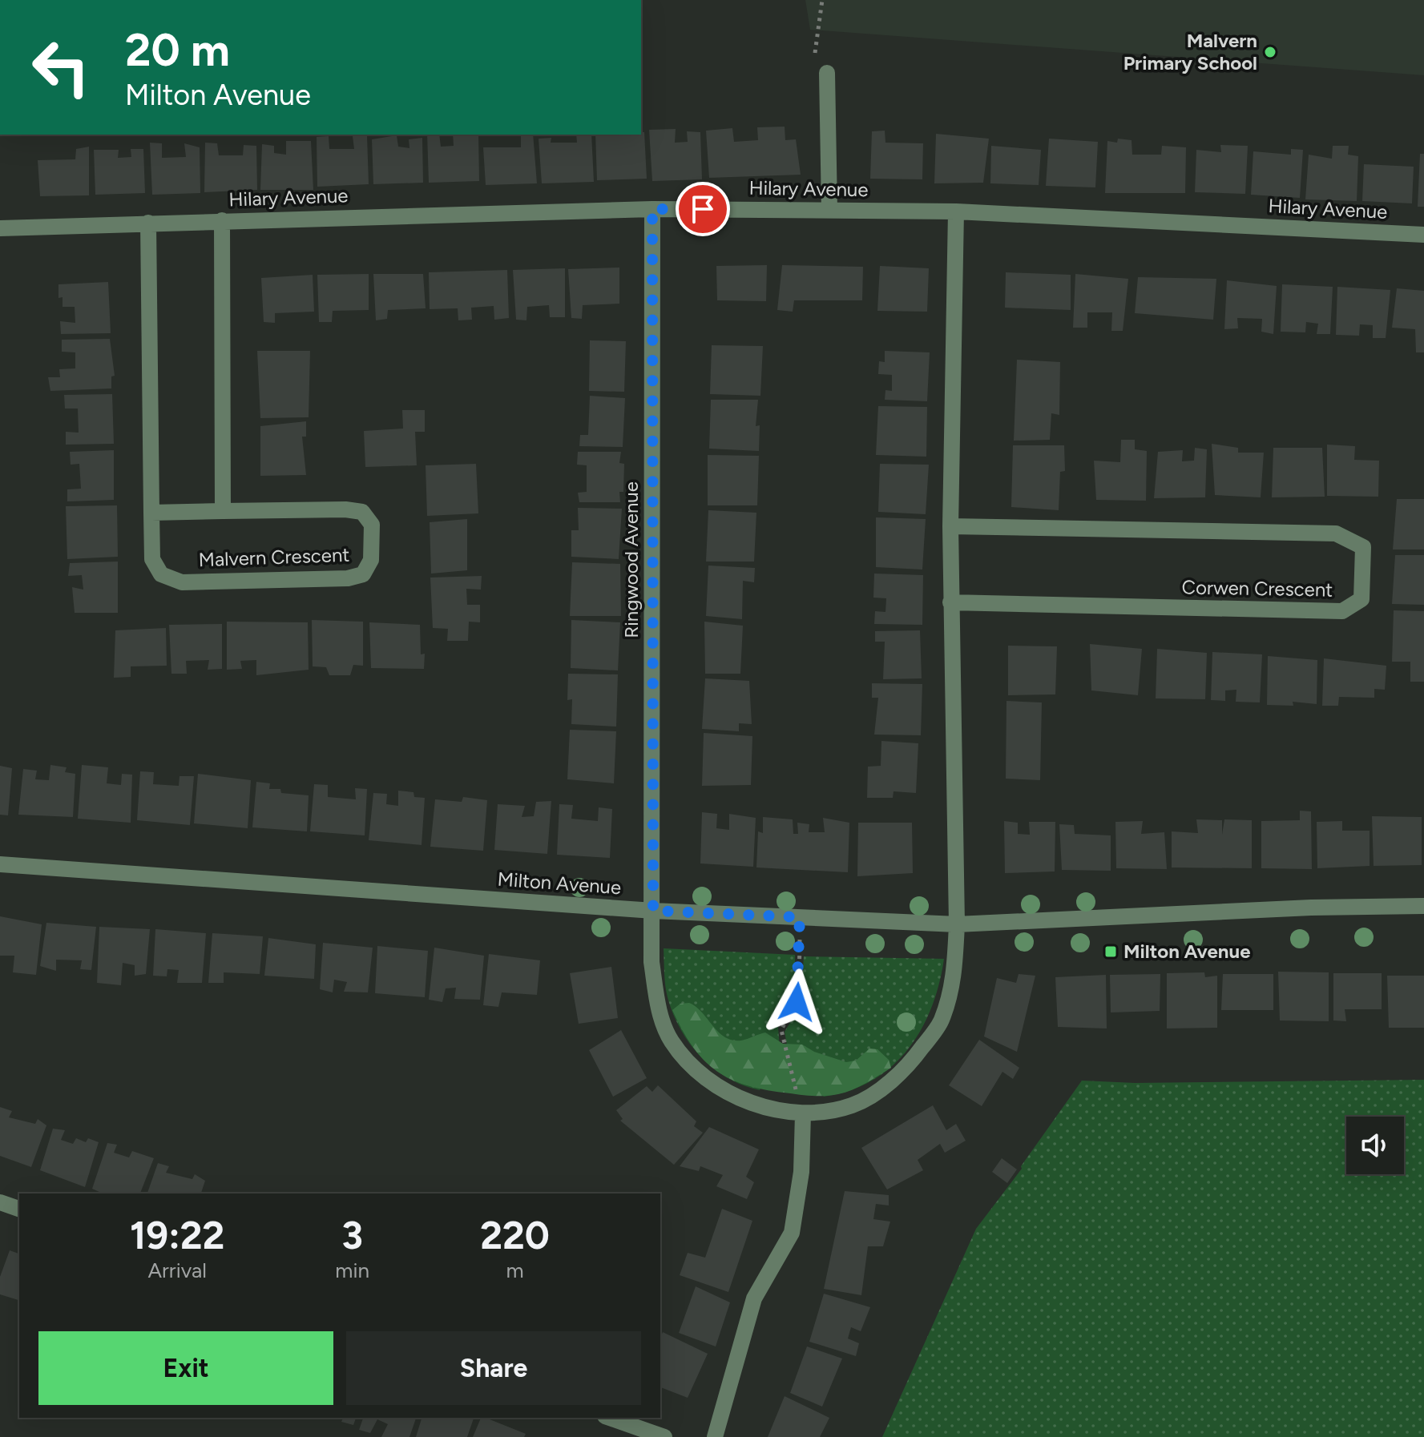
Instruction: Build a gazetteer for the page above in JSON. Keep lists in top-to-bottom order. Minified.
{"streets":{"street":["Hilary Avenue","Malvern Crescent","Ringwood Avenue","Corwen Crescent","Milton Avenue"]},"crossings":[["Hilary Avenue","Malvern Crescent"],["Hilary Avenue","Ringwood Avenue"],["Ringwood Avenue","Milton Avenue"]],"places":{"other":["Malvern Primary School"],"transit":["Milton Avenue"]},"page":{"turn":["20 m","Milton Avenue"],"eta":["19:22","Arrival","3","min","220","m"],"buttons":["Exit","Share"]}}
